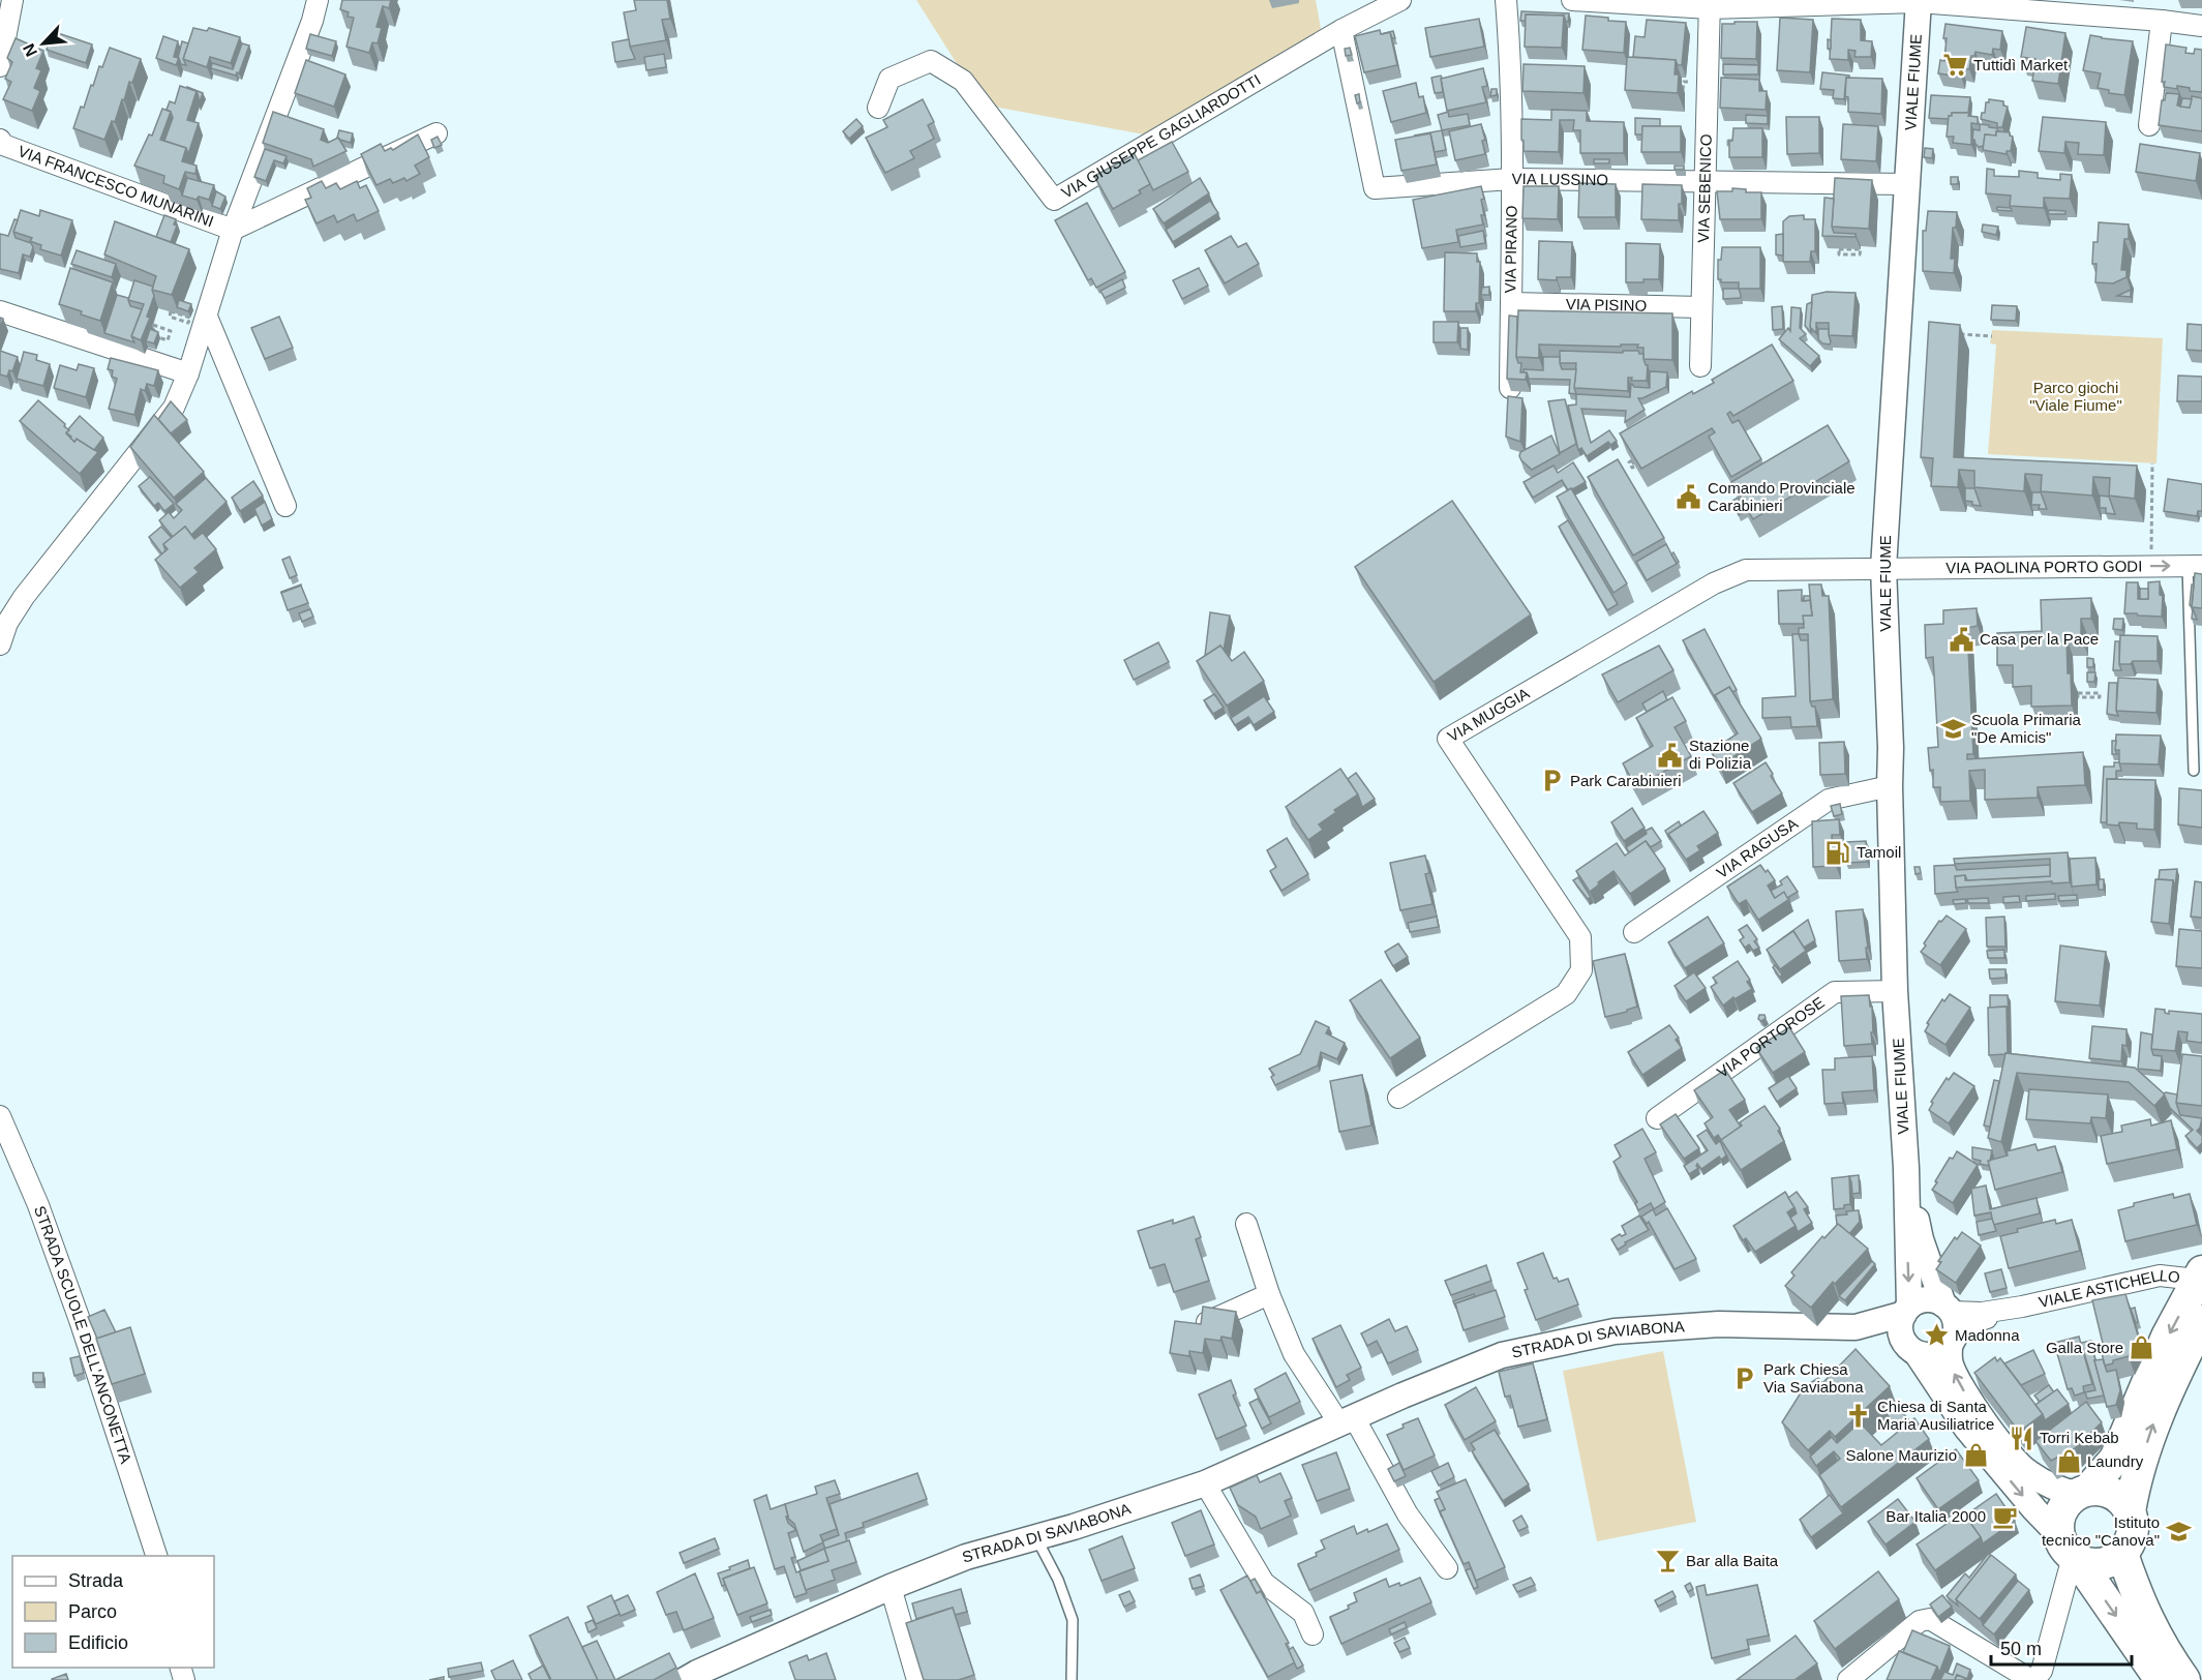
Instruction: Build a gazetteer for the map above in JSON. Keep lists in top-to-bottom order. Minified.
{"streets":{"street":["VIALE FIUME","VIA GIUSEPPE GAGLIARDOTTI","VIA LUSSINO","VIA FRANCESCO MUNARINI","VIA SEBENICO","VIA PIRANO","VIA PISINO","VIA PAOLINA PORTO GODI","VIA MUGGIA","VIA RAGUSA","VIA PORTOROSE","VIALE ASTICHELLO","STRADA SCUOLE DELL'ANCONETTA","STRADA DI SAVIABONA"]},"crossings":[["VIALE FIUME","VIA LUSSINO"],["VIALE FIUME","VIA PAOLINA PORTO GODI"],["VIALE FIUME","VIA MUGGIA"],["VIALE FIUME","VIA RAGUSA"],["VIALE FIUME","VIA PORTOROSE"],["VIALE FIUME","VIALE ASTICHELLO"],["VIALE FIUME","STRADA DI SAVIABONA"],["VIA GIUSEPPE GAGLIARDOTTI","VIA LUSSINO"],["VIA LUSSINO","VIA SEBENICO"],["VIA LUSSINO","VIA PIRANO"],["VIA SEBENICO","VIA PISINO"],["VIA PIRANO","VIA PISINO"],["VIA PAOLINA PORTO GODI","VIA MUGGIA"],["VIALE ASTICHELLO","STRADA DI SAVIABONA"]],"parks":["Parco giochi \"Viale Fiume\""],"places":{"supermarket":["Tuttidì Market"],"public building":["Comando Provinciale Carabinieri","Casa per la Pace","Stazione di Polizia"],"school or university":["Scuola Primaria \"De Amicis\"","Istituto tecnico \"Canova\""],"parking":["Park Carabinieri","Park Chiesa Via Saviabona"],"fuel station":["Tamoil"],"place":["Madonna"],"shop":["Galla Store","Salone Maurizio","Laundry"],"church":["Chiesa di Santa Maria Ausiliatrice"],"restaurant":["Torri Kebab"],"cafe":["Bar Italia 2000"],"bar":["Bar alla Baita"]},"legend":["Strada","Parco","Edificio"],"scale_bar":"50 m","north":"bottom left"}
